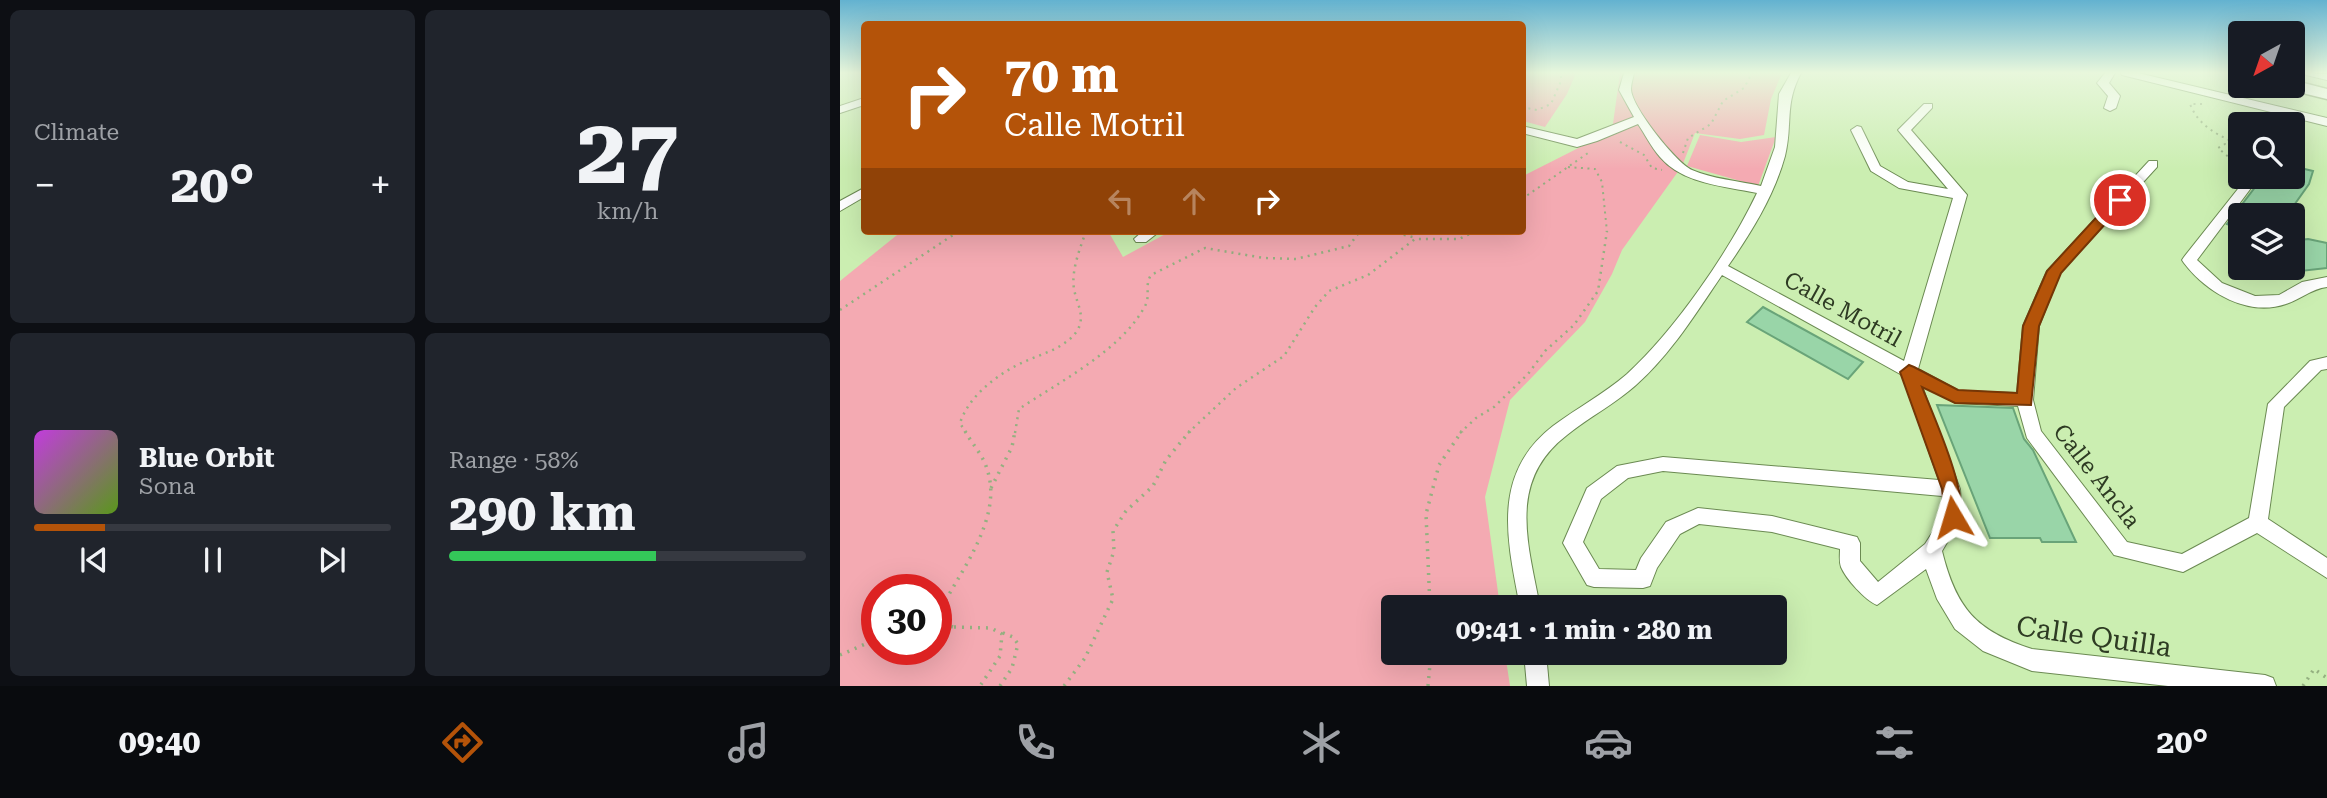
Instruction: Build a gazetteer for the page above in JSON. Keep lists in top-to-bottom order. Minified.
{"streets":{"street":["Calle Motril","Calle Ancla","Calle Quilla"]},"crossings":[["Calle Motril","Calle Ancla"]],"north":"bottom left","page":{"tile":["Climate",["27","km/h"],["Range · 58%","290 km"]],"turn":["70 m","Calle Motril"],"heat":["−","20°","+"],"song":["Blue Orbit","Sona"],"limit":"30","trip":"09:41 · 1 min · 280 m","tabs":["09:40","20°"]}}
